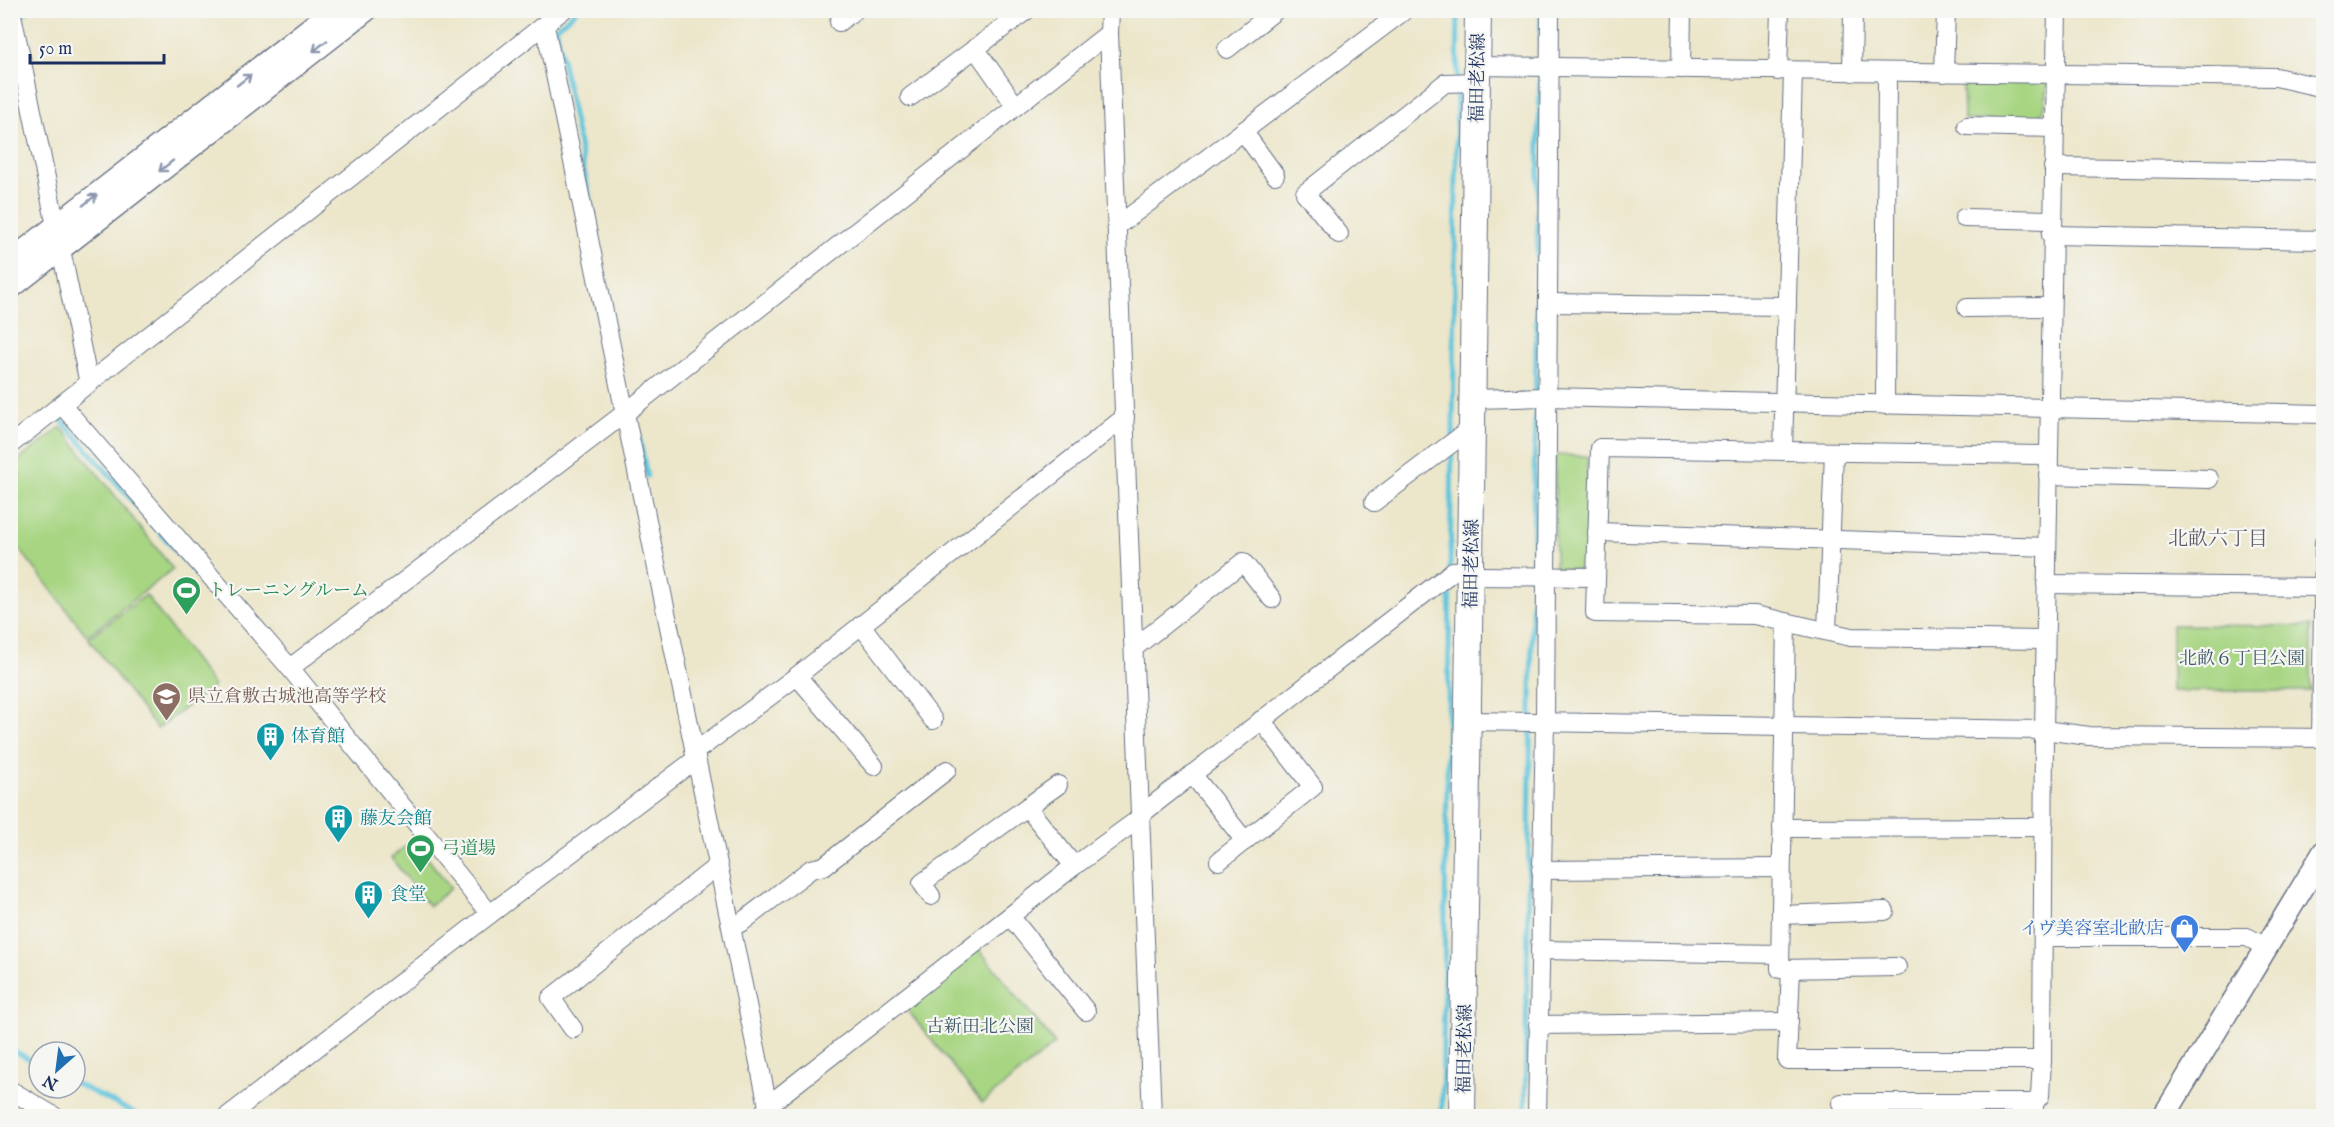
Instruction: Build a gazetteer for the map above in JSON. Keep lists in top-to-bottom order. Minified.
{"streets":{"main road":["福田老松線"]},"districts":["北畝六丁目"],"parks":["北畝６丁目公園","古新田北公園"],"places":{"sports":["トレーニングルーム","弓道場"],"school or university":["県立倉敷古城池高等学校"],"building":["体育館","藤友会館","食堂"],"shop":["イヴ美容室北畝店"]},"scale_bar":"50 m","north":"bottom left"}
